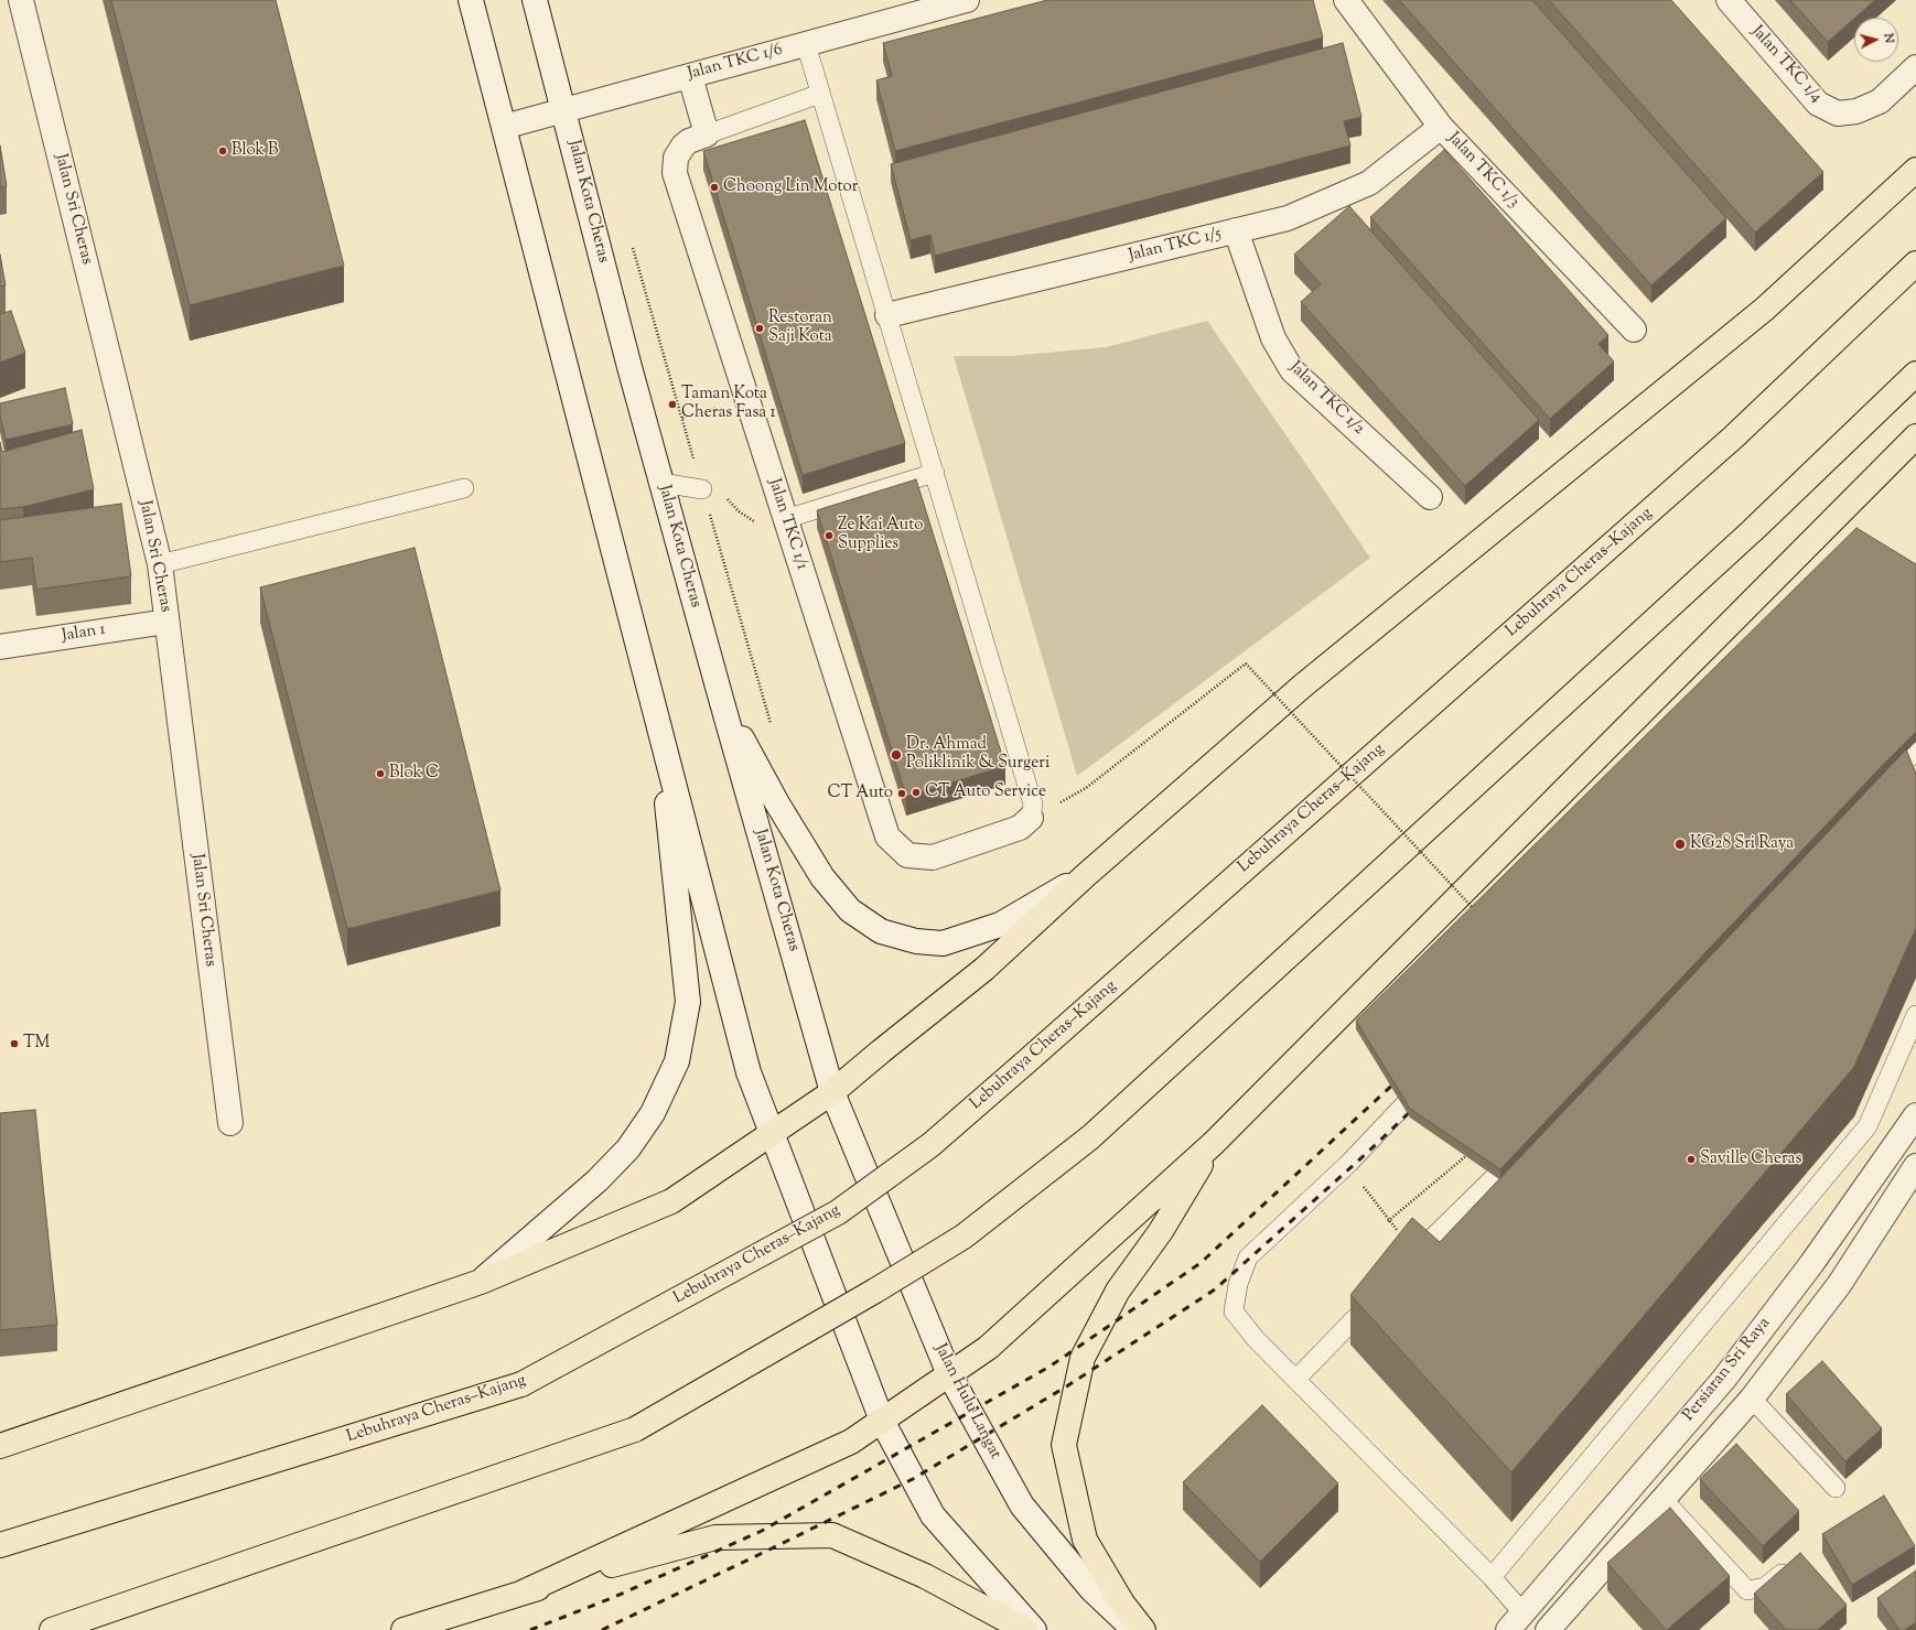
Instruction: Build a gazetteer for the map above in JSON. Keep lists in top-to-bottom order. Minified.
{"streets":{"highway":["Lebuhraya Cheras–Kajang"],"street":["Jalan TKC 1/6","Jalan TKC 1/4","Jalan TKC 1/3","Jalan Kota Cheras","Jalan Sri Cheras","Jalan TKC 1/5","Jalan TKC 1/2","Jalan TKC 1/1","Jalan 1","Persiaran Sri Raya","Jalan Hulu Langat"]},"crossings":[["Jalan TKC 1/6","Jalan Kota Cheras"],["Jalan TKC 1/3","Jalan TKC 1/5"],["Jalan Kota Cheras","Jalan Hulu Langat"],["Jalan Sri Cheras","Jalan 1"],["Jalan TKC 1/5","Jalan TKC 1/2"]],"places":["Blok B","Choong Lin Motor","Restoran Saji Kota","Taman Kota Cheras Fasa 1","Ze Kai Auto Supplies","Dr. Ahmad Poliklinik & Surgeri","Blok C","CT Auto Service","CT Auto","KG28 Sri Raya","TM","Saville Cheras"],"north":"right"}
